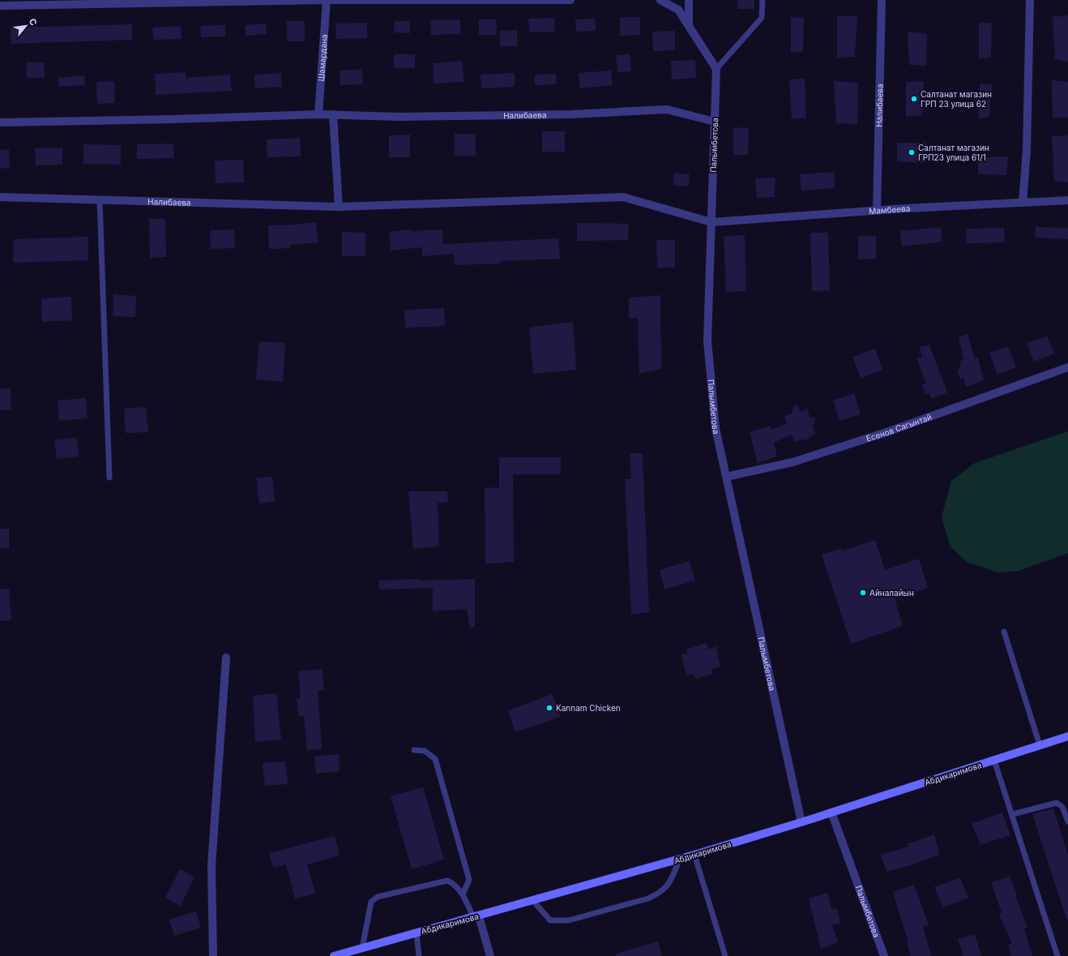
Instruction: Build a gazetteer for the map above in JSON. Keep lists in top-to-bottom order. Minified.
{"streets":{"main road":["Абдикаримова"],"street":["Шамардана","Налибаева","Палымбетова","Мамбеева","Есенов Сагынтай"]},"crossings":[["Шамардана","Налибаева"],["Налибаева","Палымбетова"],["Налибаева","Мамбеева"],["Палымбетова","Мамбеева"],["Палымбетова","Есенов Сагынтай"],["Палымбетова","Абдикаримова"]],"places":["Салтанат магазин ГРП 23 улица 62","Салтанат магазин ГРП23 улица 61/1","Айналайын","Kannam Chicken"],"north":"top right"}
